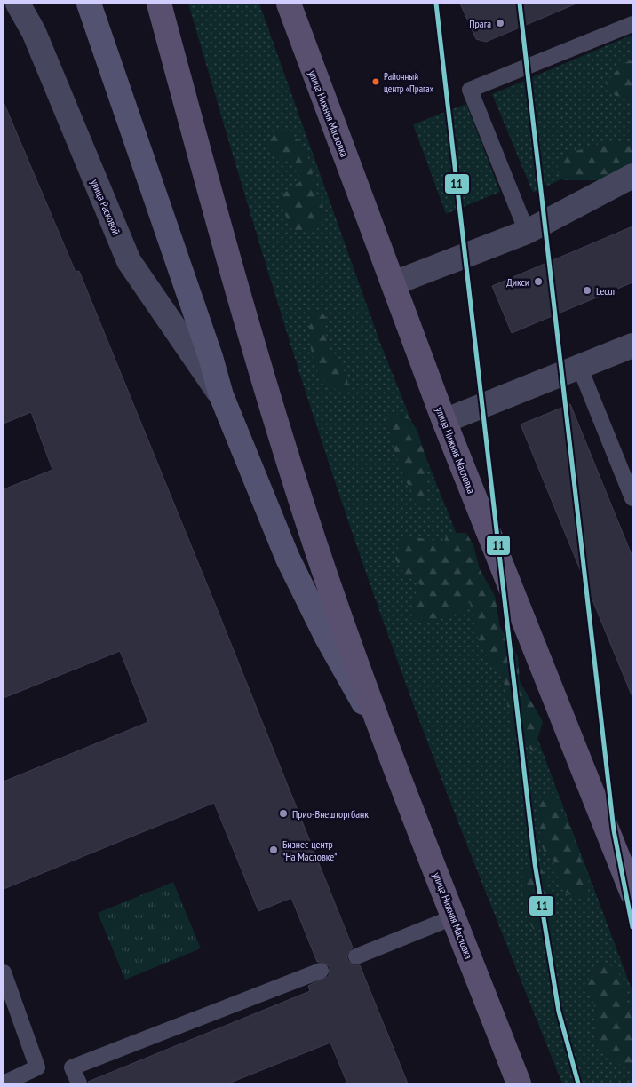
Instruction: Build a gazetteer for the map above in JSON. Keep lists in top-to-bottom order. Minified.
{"streets":{"main road":["улица Нижняя Масловка"],"street":["улица Расковой"]},"crossings":[["улица Нижняя Масловка","улица Расковой"]],"places":["Прага","Районный центр «Прага»","Дикси","Lecur","Прио-Внешторгбанк","Бизнес-центр \"На Масловке\""],"lines":["transit line 11"]}
